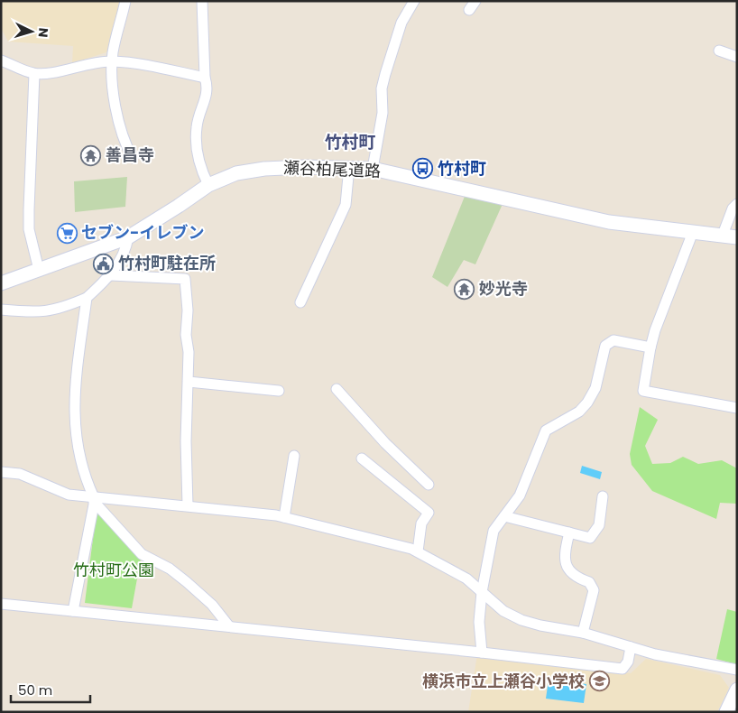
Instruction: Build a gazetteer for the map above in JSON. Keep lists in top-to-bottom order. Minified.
{"streets":{"main road":["瀬谷柏尾道路"]},"districts":["竹村町"],"parks":["竹村町公園"],"places":{"temple":["善昌寺","妙光寺"],"bus stop":["竹村町"],"supermarket":["セブン-イレブン"],"public building":["竹村町駐在所"],"school or university":["横浜市立上瀬谷小学校"]},"scale_bar":"50 m","north":"right"}
